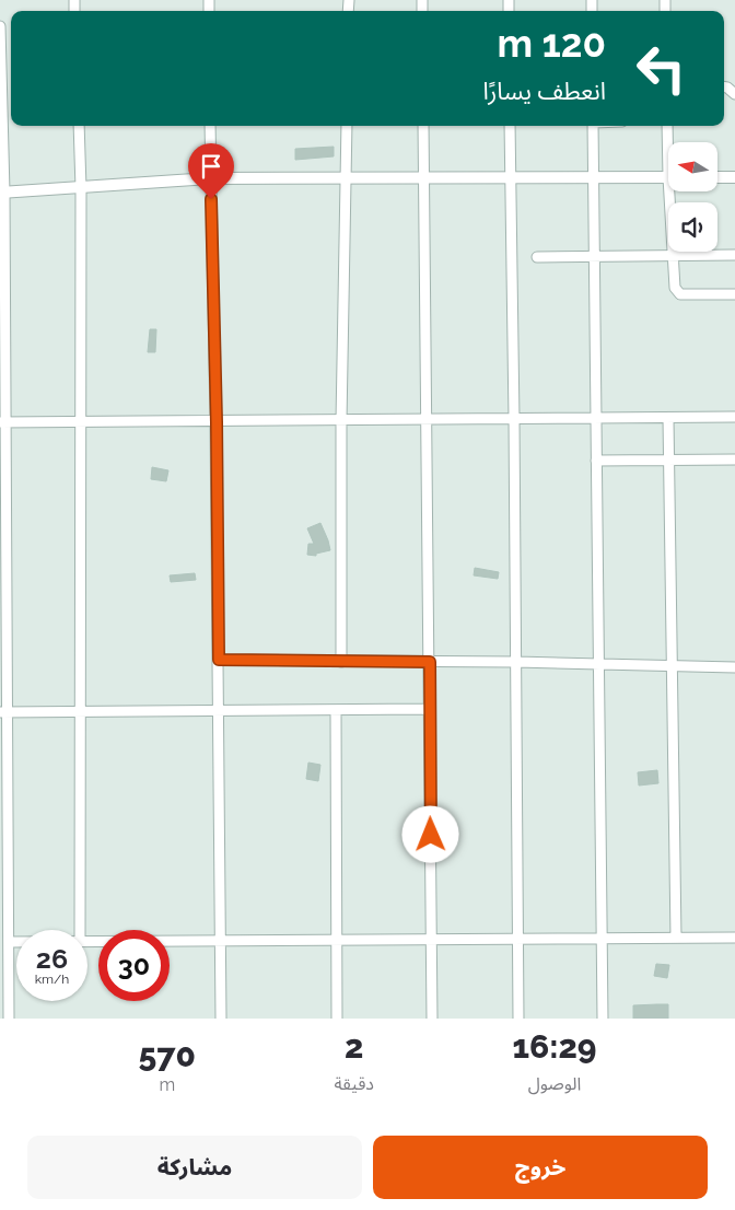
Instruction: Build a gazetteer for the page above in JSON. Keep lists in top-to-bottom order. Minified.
{"north":"left","page":{"turn":["120 m","انعطف يسارًا"],"speed":"26 km/h","limit":"30","eta":["16:29","الوصول","2","دقيقة","570","m"],"buttons":["خروج","مشاركة"]}}
